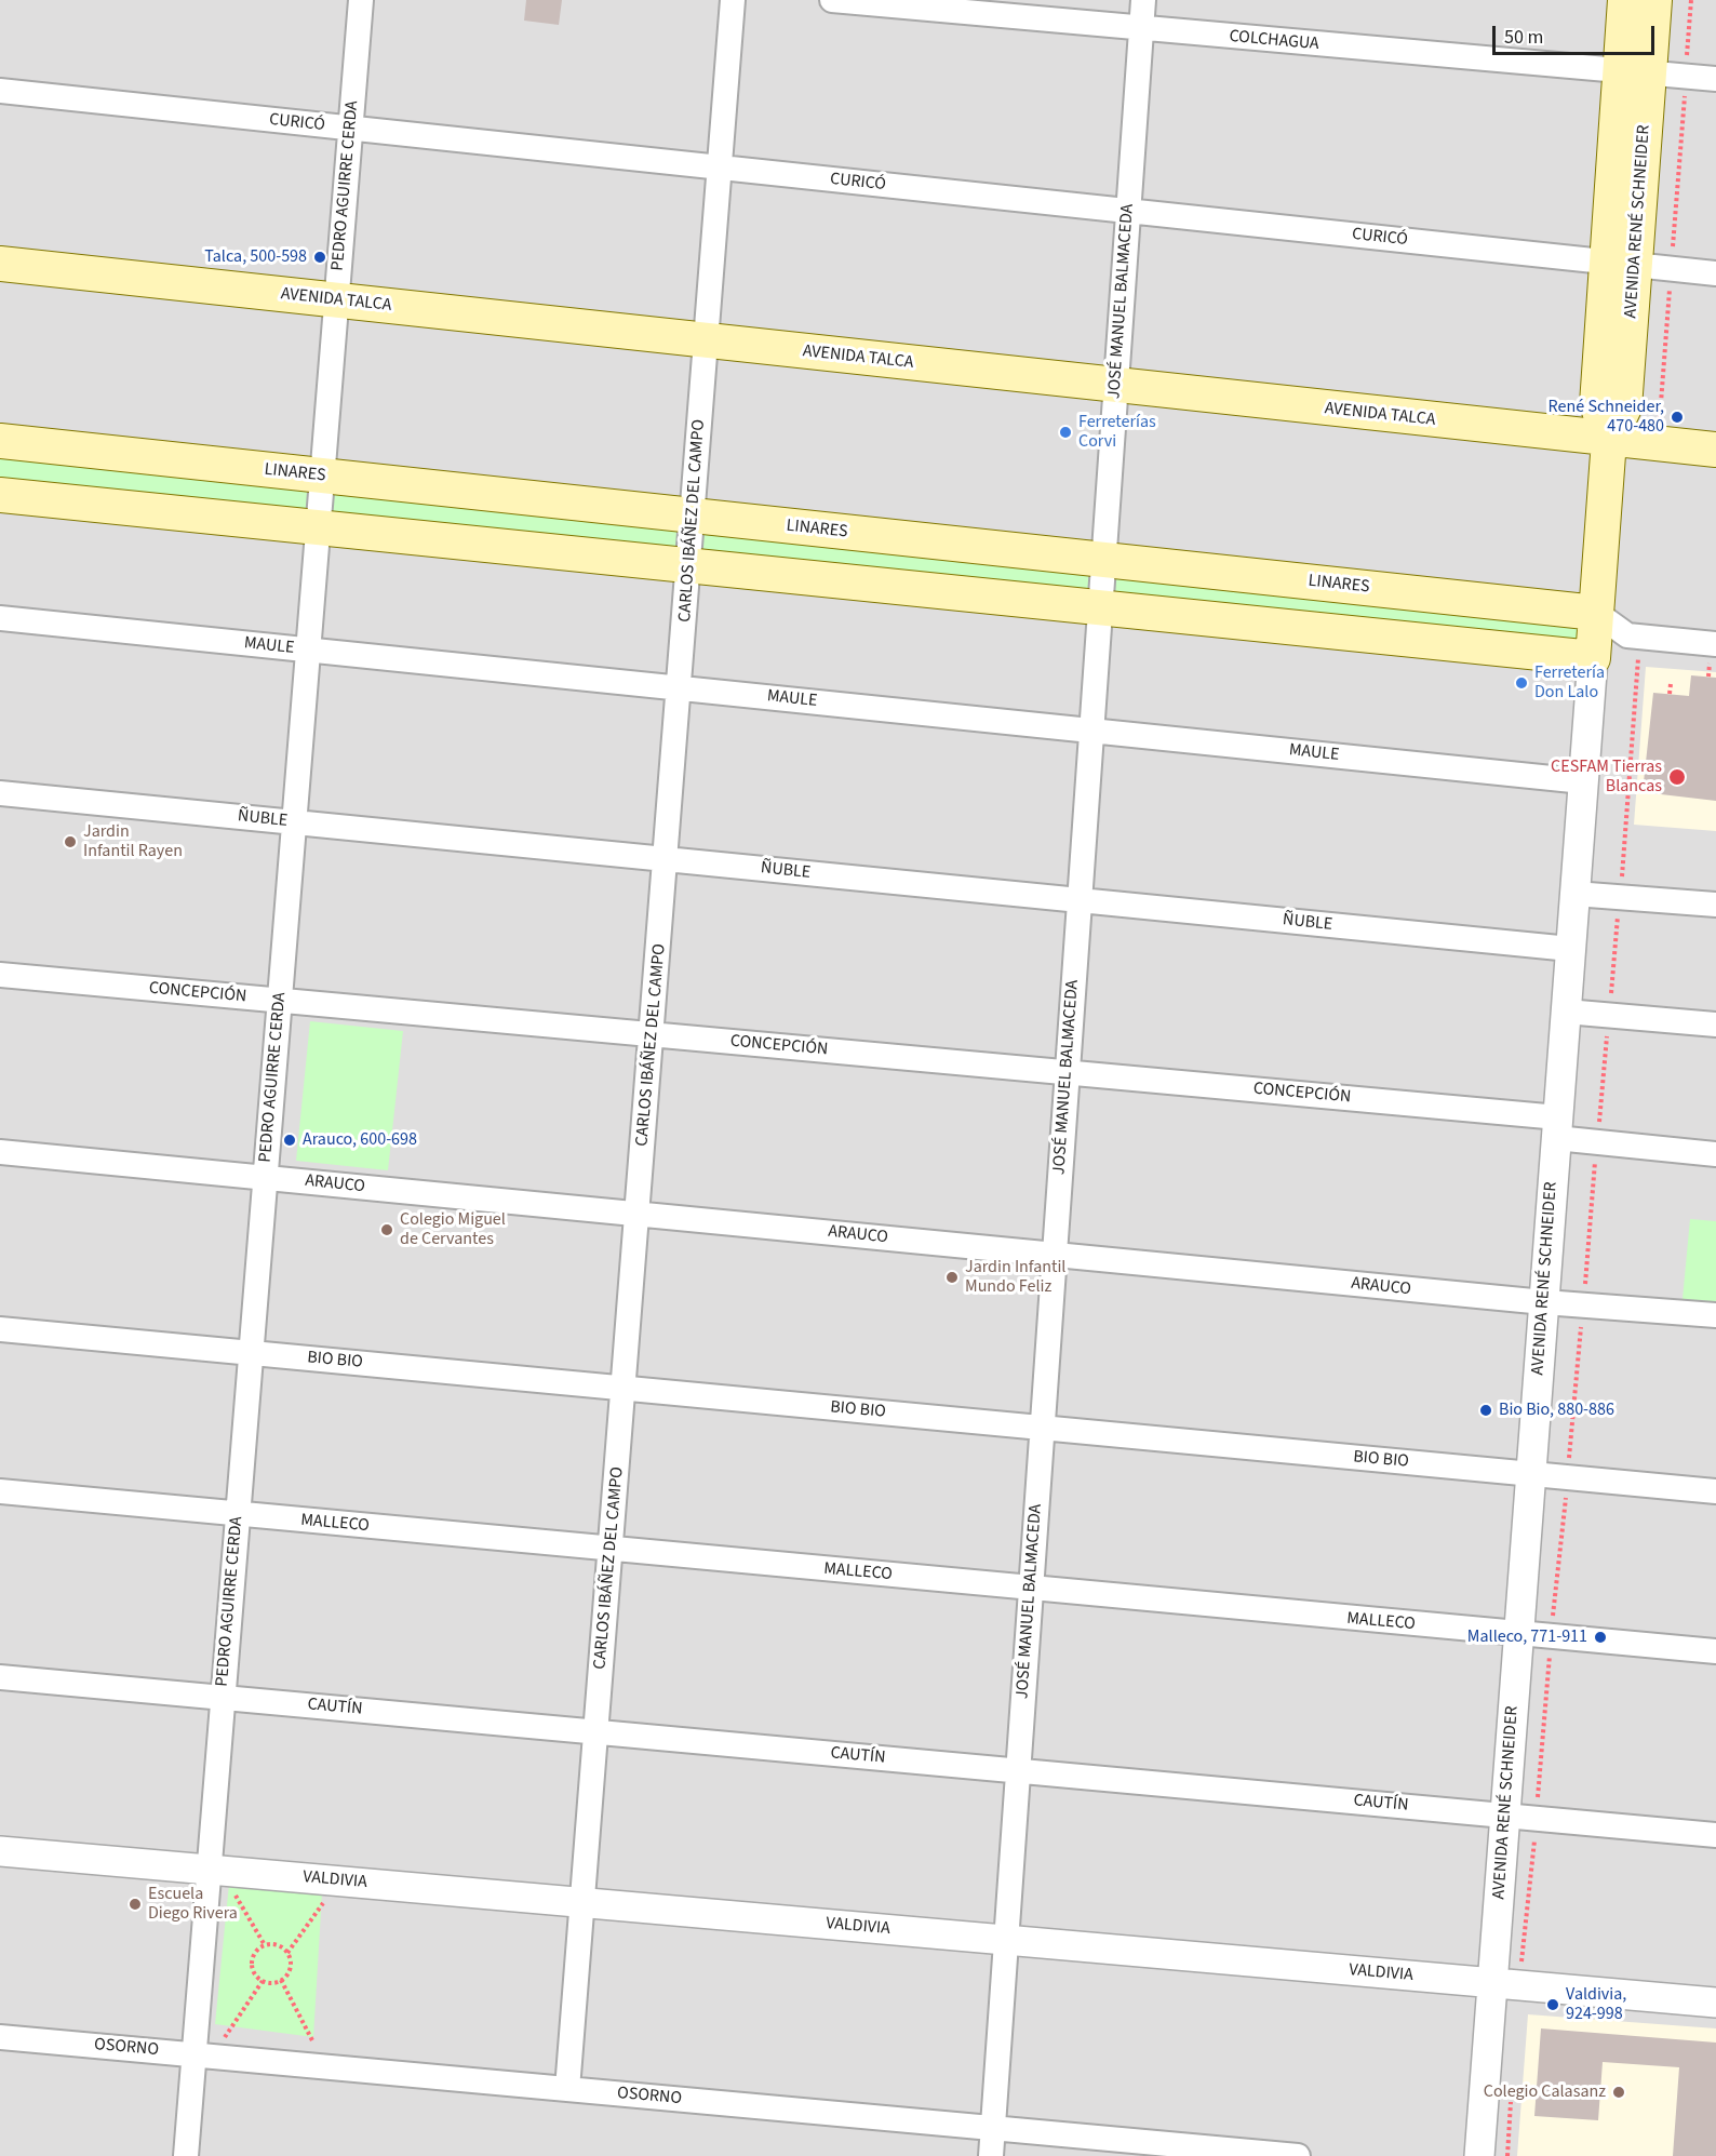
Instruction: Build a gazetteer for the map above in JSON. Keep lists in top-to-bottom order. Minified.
{"streets":{"main road":["AVENIDA RENÉ SCHNEIDER","AVENIDA TALCA","LINARES"],"street":["COLCHAGUA","CURICÓ","PEDRO AGUIRRE CERDA","JOSÉ MANUEL BALMACEDA","CARLOS IBÁÑEZ DEL CAMPO","MAULE","ÑUBLE","CONCEPCIÓN","ARAUCO","BIO BIO","MALLECO","CAUTÍN","VALDIVIA","OSORNO"]},"crossings":[["COLCHAGUA","AVENIDA RENÉ SCHNEIDER"],["COLCHAGUA","JOSÉ MANUEL BALMACEDA"],["CURICÓ","PEDRO AGUIRRE CERDA"],["CURICÓ","AVENIDA RENÉ SCHNEIDER"],["CURICÓ","JOSÉ MANUEL BALMACEDA"],["CURICÓ","CARLOS IBÁÑEZ DEL CAMPO"],["PEDRO AGUIRRE CERDA","AVENIDA TALCA"],["PEDRO AGUIRRE CERDA","LINARES"],["PEDRO AGUIRRE CERDA","MAULE"],["PEDRO AGUIRRE CERDA","ÑUBLE"],["PEDRO AGUIRRE CERDA","CONCEPCIÓN"],["PEDRO AGUIRRE CERDA","ARAUCO"],["PEDRO AGUIRRE CERDA","BIO BIO"],["PEDRO AGUIRRE CERDA","MALLECO"],["PEDRO AGUIRRE CERDA","CAUTÍN"],["PEDRO AGUIRRE CERDA","VALDIVIA"],["PEDRO AGUIRRE CERDA","OSORNO"],["AVENIDA RENÉ SCHNEIDER","AVENIDA TALCA"],["AVENIDA RENÉ SCHNEIDER","LINARES"],["AVENIDA RENÉ SCHNEIDER","MAULE"],["AVENIDA RENÉ SCHNEIDER","ÑUBLE"],["AVENIDA RENÉ SCHNEIDER","CONCEPCIÓN"],["AVENIDA RENÉ SCHNEIDER","ARAUCO"],["AVENIDA RENÉ SCHNEIDER","BIO BIO"],["AVENIDA RENÉ SCHNEIDER","MALLECO"],["AVENIDA RENÉ SCHNEIDER","CAUTÍN"],["AVENIDA RENÉ SCHNEIDER","VALDIVIA"],["AVENIDA TALCA","JOSÉ MANUEL BALMACEDA"],["AVENIDA TALCA","CARLOS IBÁÑEZ DEL CAMPO"],["JOSÉ MANUEL BALMACEDA","LINARES"],["JOSÉ MANUEL BALMACEDA","MAULE"],["JOSÉ MANUEL BALMACEDA","ÑUBLE"],["JOSÉ MANUEL BALMACEDA","CONCEPCIÓN"],["JOSÉ MANUEL BALMACEDA","ARAUCO"],["JOSÉ MANUEL BALMACEDA","BIO BIO"],["JOSÉ MANUEL BALMACEDA","MALLECO"],["JOSÉ MANUEL BALMACEDA","CAUTÍN"],["JOSÉ MANUEL BALMACEDA","VALDIVIA"],["JOSÉ MANUEL BALMACEDA","OSORNO"],["LINARES","CARLOS IBÁÑEZ DEL CAMPO"],["CARLOS IBÁÑEZ DEL CAMPO","MAULE"],["CARLOS IBÁÑEZ DEL CAMPO","ÑUBLE"],["CARLOS IBÁÑEZ DEL CAMPO","CONCEPCIÓN"],["CARLOS IBÁÑEZ DEL CAMPO","ARAUCO"],["CARLOS IBÁÑEZ DEL CAMPO","BIO BIO"],["CARLOS IBÁÑEZ DEL CAMPO","MALLECO"],["CARLOS IBÁÑEZ DEL CAMPO","CAUTÍN"],["CARLOS IBÁÑEZ DEL CAMPO","VALDIVIA"],["CARLOS IBÁÑEZ DEL CAMPO","OSORNO"]],"places":["Talca, 500-598","René Schneider, 470-480","Ferreterías Corvi","Ferretería Don Lalo","CESFAM Tierras Blancas","Jardin Infantil Rayen","Arauco, 600-698","Colegio Miguel de Cervantes","Jardin Infantil Mundo Feliz","Bio Bio, 880-886","Malleco, 771-911","Escuela Diego Rivera","Valdivia, 924-998","Colegio Calasanz"],"scale_bar":"50 m"}
